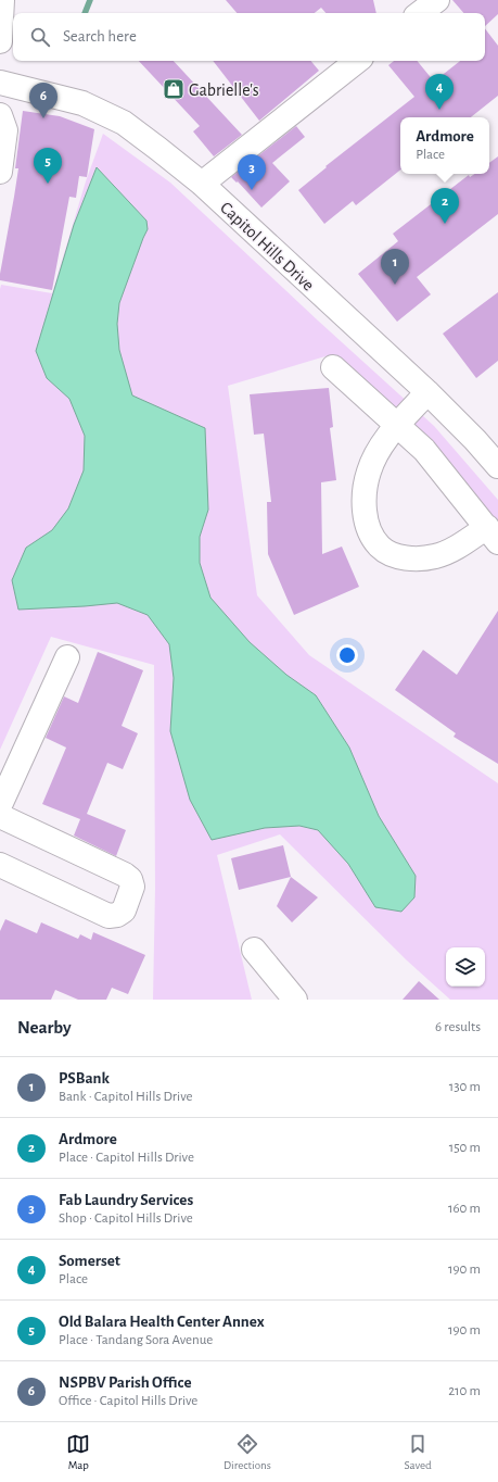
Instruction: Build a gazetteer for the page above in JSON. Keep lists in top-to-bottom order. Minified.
{"streets":{"street":["Capitol Hills Drive"]},"places":{"shop":["Gabrielle's"]},"page":{"search":"Search here","pins":["4","6","5","3","2","1"],"popup":["Ardmore","Place"],"heading":["Nearby","6 results"],"list":[{"mark":"1","name":"PSBank","note":"Bank · Capitol Hills Drive","value":"130 m"},{"mark":"2","name":"Ardmore","note":"Place · Capitol Hills Drive","value":"150 m"},{"mark":"3","name":"Fab Laundry Services","note":"Shop · Capitol Hills Drive","value":"160 m"},{"mark":"4","name":"Somerset","note":"Place","value":"190 m"},{"mark":"5","name":"Old Balara Health Center Annex","note":"Place · Tandang Sora Avenue","value":"190 m"},{"mark":"6","name":"NSPBV Parish Office","note":"Office · Capitol Hills Drive","value":"210 m"}],"nav":["Map","Directions","Saved"]}}
